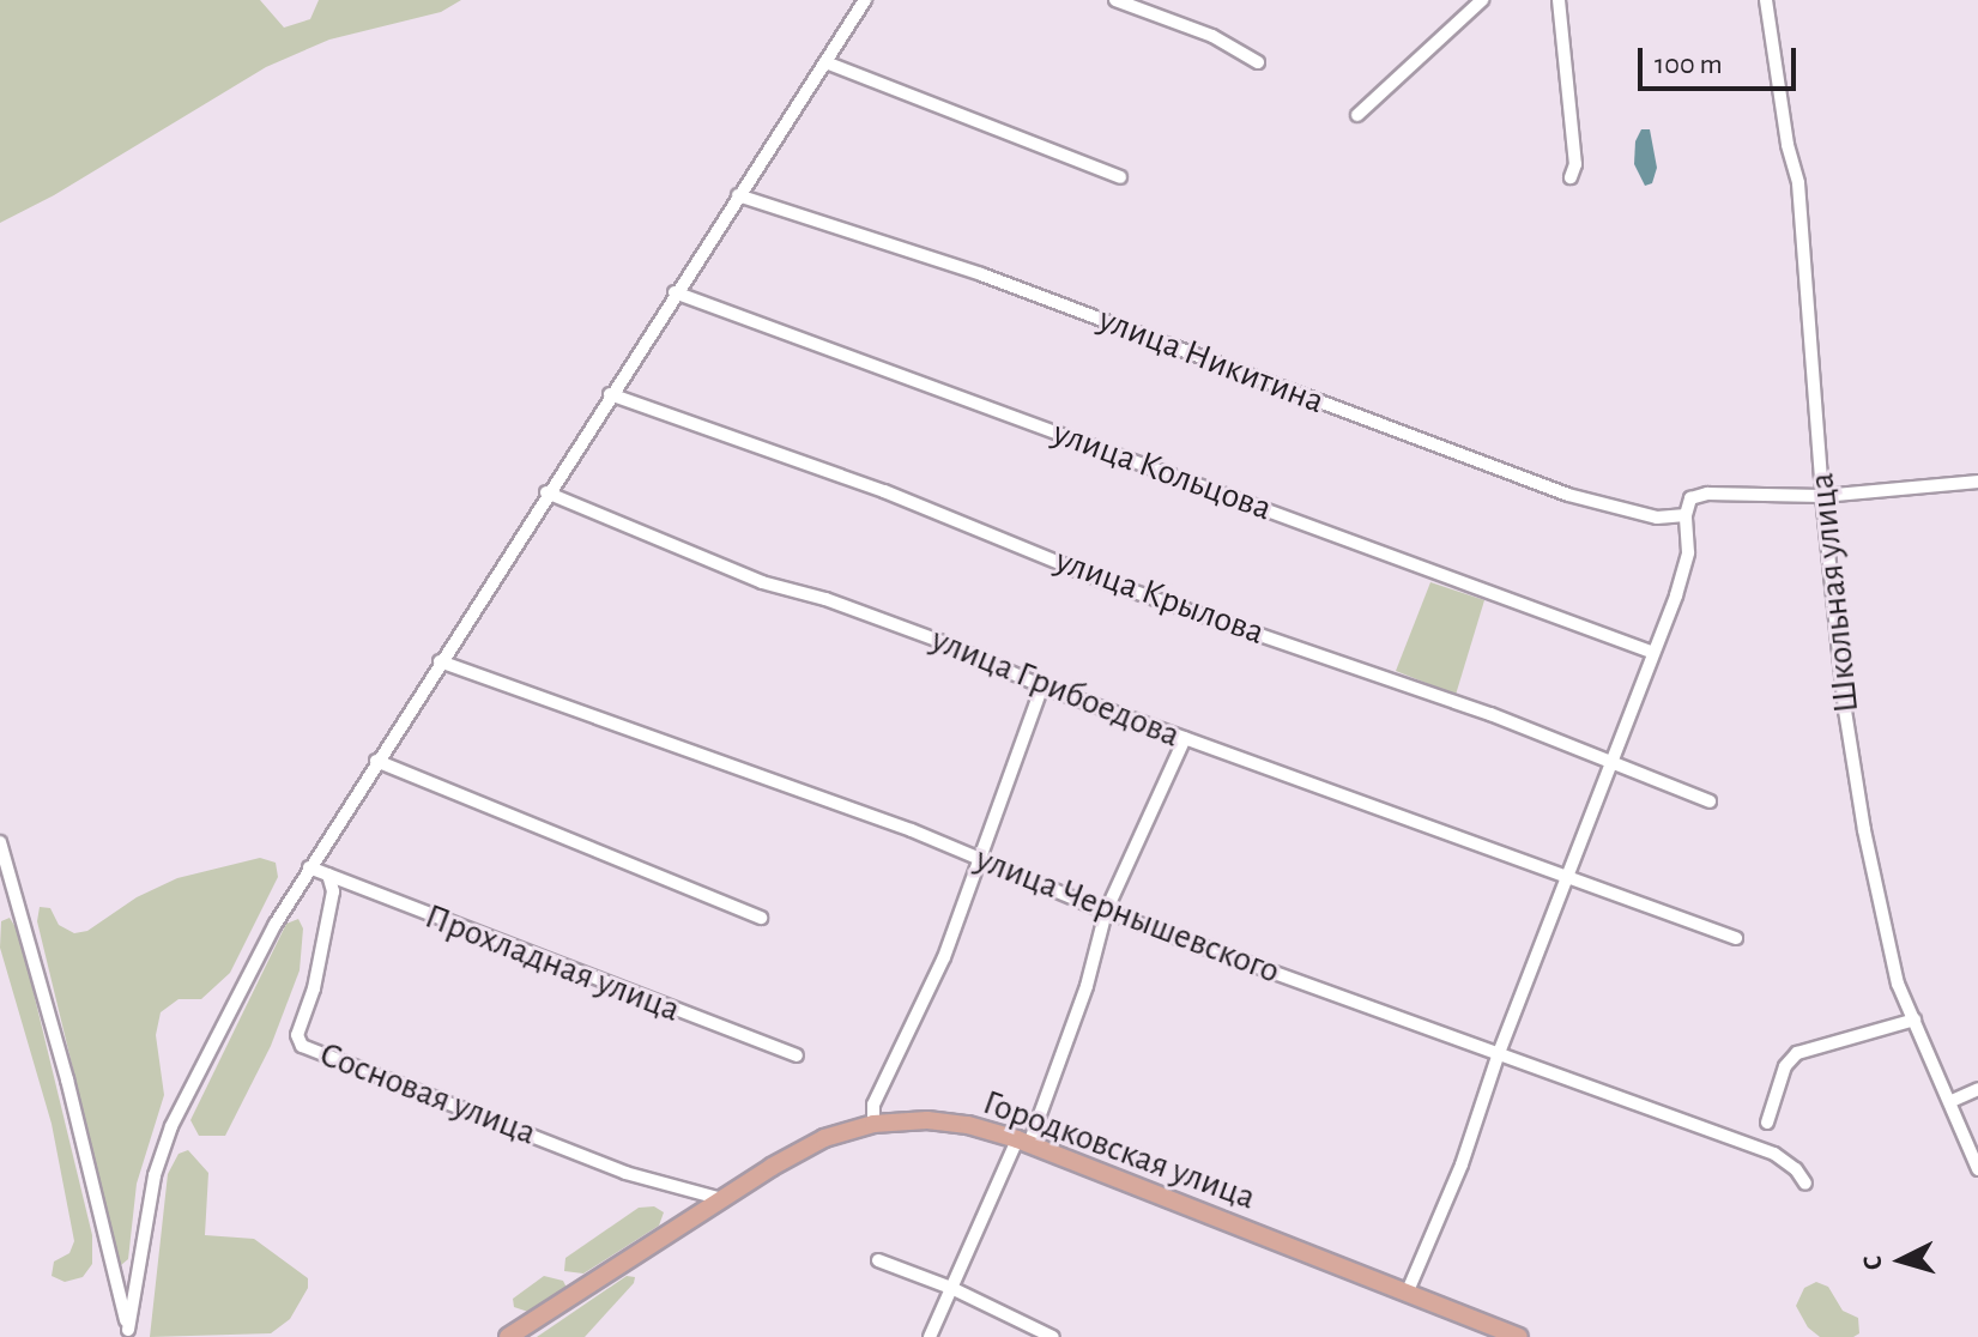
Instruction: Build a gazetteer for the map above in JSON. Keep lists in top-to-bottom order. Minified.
{"streets":{"main road":["Городковская улица"],"street":["улица Никитина","улица Кольцова","Школьная улица","улица Крылова","улица Грибоедова","улица Чернышевского","Прохладная улица","Сосновая улица"]},"crossings":[["Прохладная улица","Сосновая улица"],["Сосновая улица","Городковская улица"]],"scale_bar":"100 m","north":"left"}
